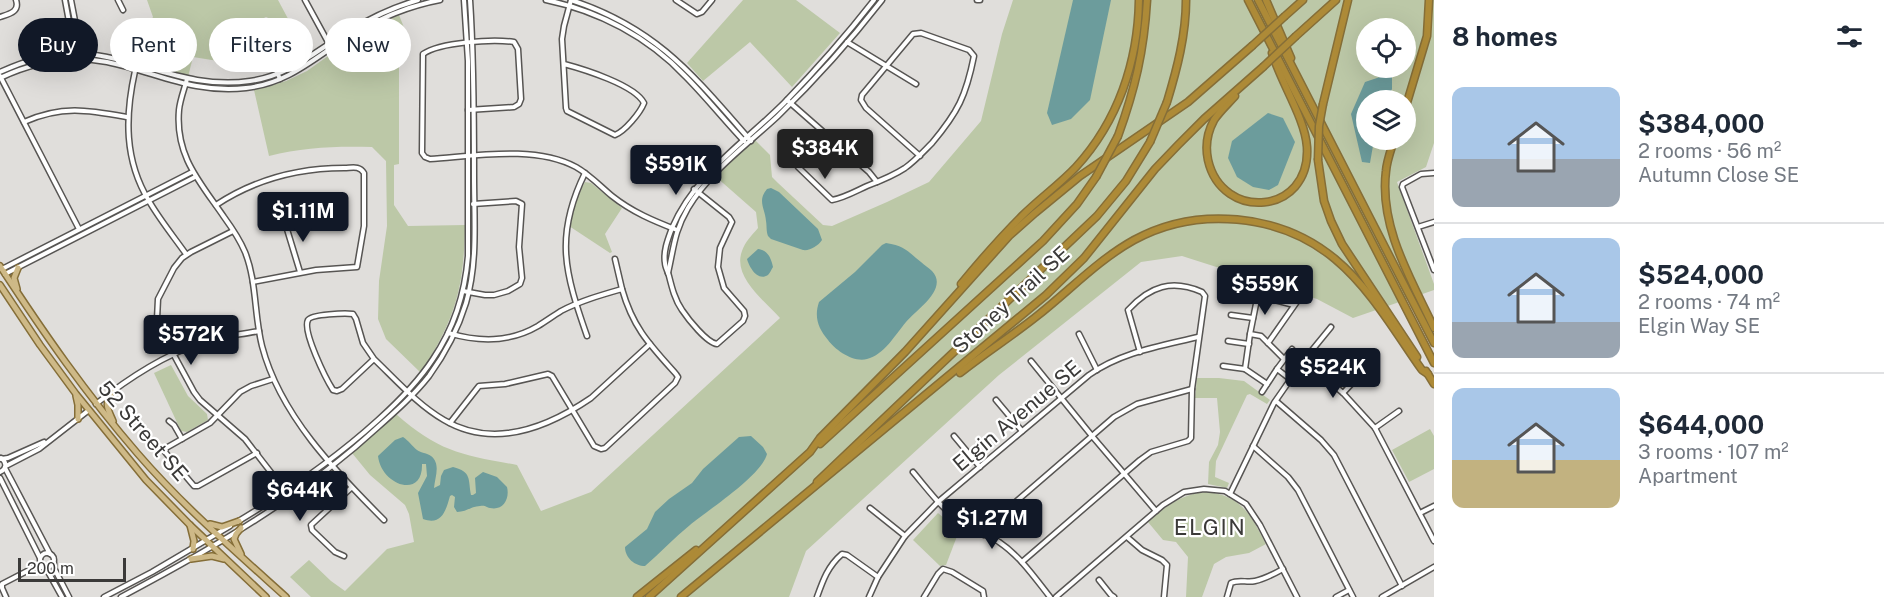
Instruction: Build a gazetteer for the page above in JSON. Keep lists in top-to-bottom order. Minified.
{"streets":{"highway":["Stoney Trail SE"],"main road":["52 Street SE"],"street":["Elgin Avenue SE"]},"districts":["ELGIN"],"scale_bar":"200 m","page":{"heading":"8 homes","chip":["Buy","Rent","Filters","New"],"list":[{"name":"$384,000","note":"2 rooms · 56 m² · Autumn Close SE"},{"name":"$524,000","note":"2 rooms · 74 m² · Elgin Way SE"},{"name":"$644,000","note":"3 rooms · 107 m² · Apartment"}],"price":["$384K","$591K","$1.11M","$559K","$572K","$524K","$644K","$1.27M"],"scale":"200 m"}}
